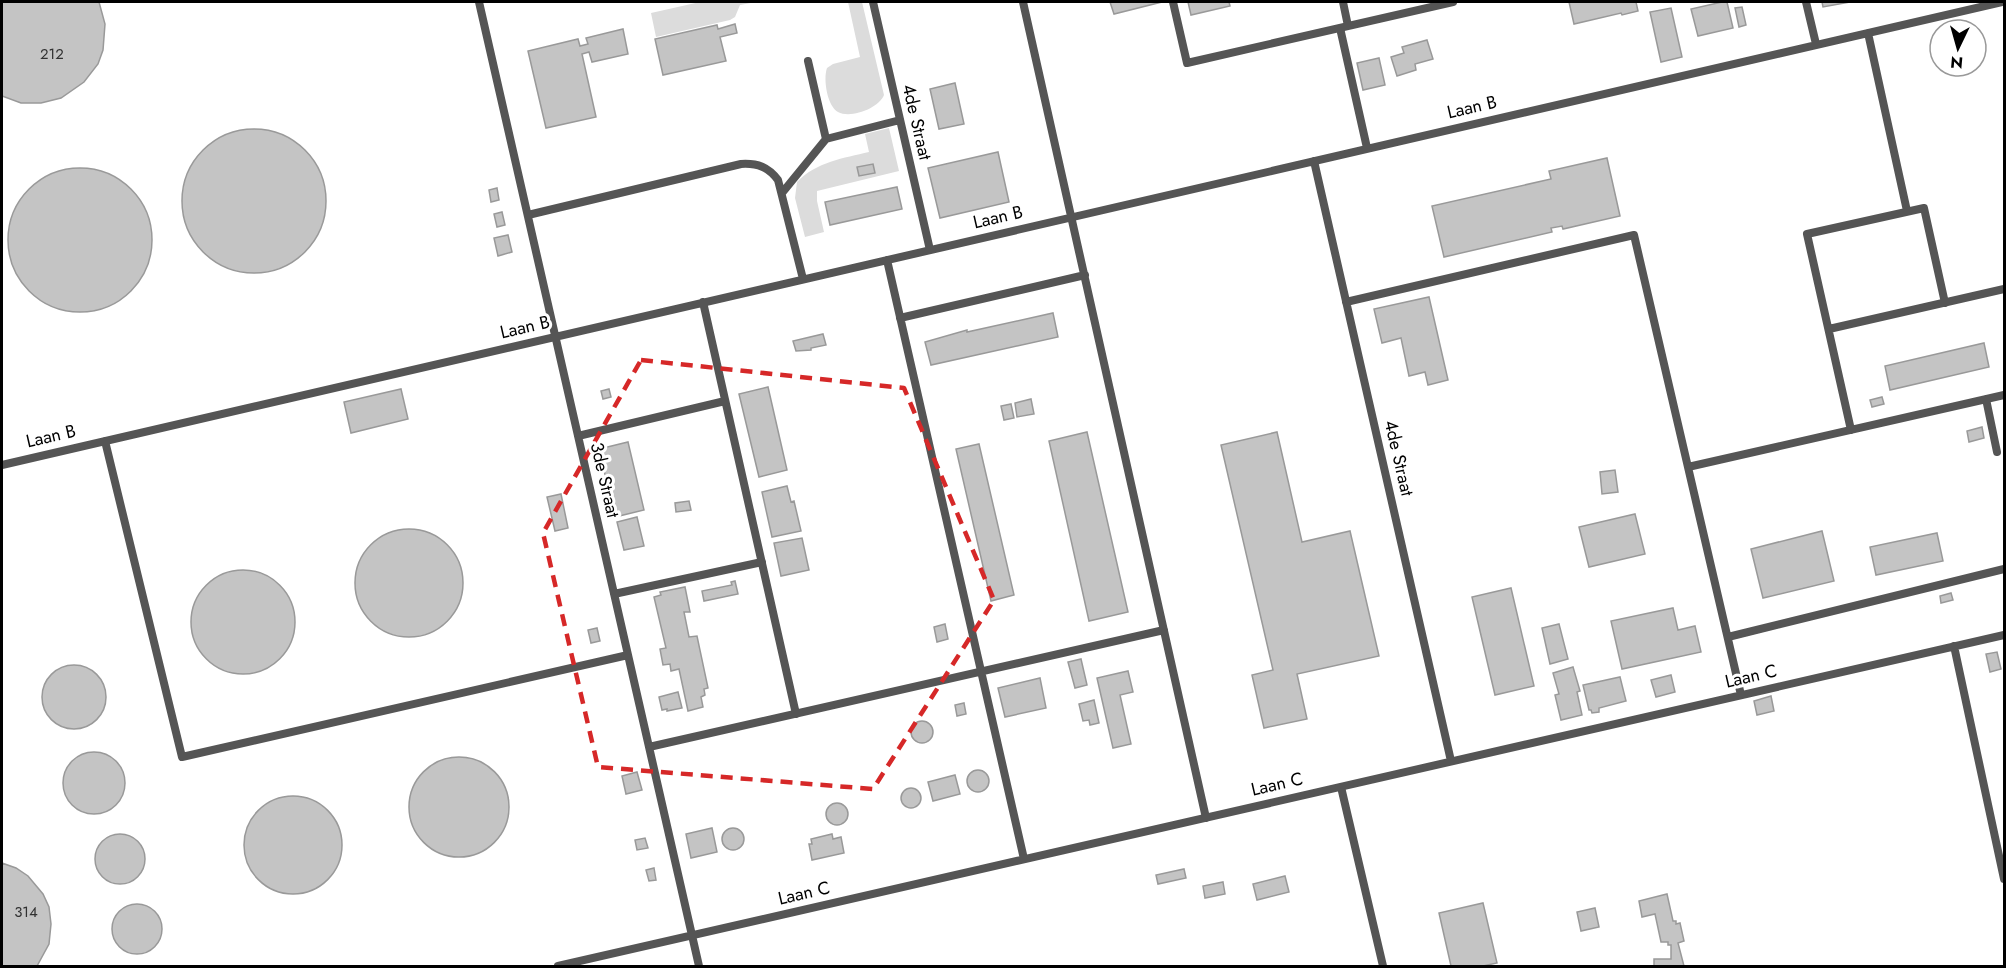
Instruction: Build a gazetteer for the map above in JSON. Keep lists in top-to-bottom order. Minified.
{"streets":{"lane":["Laan B","4de Straat","3de Straat","Laan C"]},"crossings":[["Laan B","4de Straat"],["Laan B","3de Straat"],["4de Straat","Laan C"],["3de Straat","Laan C"]],"house_numbers":["212","314"],"north":"bottom"}
